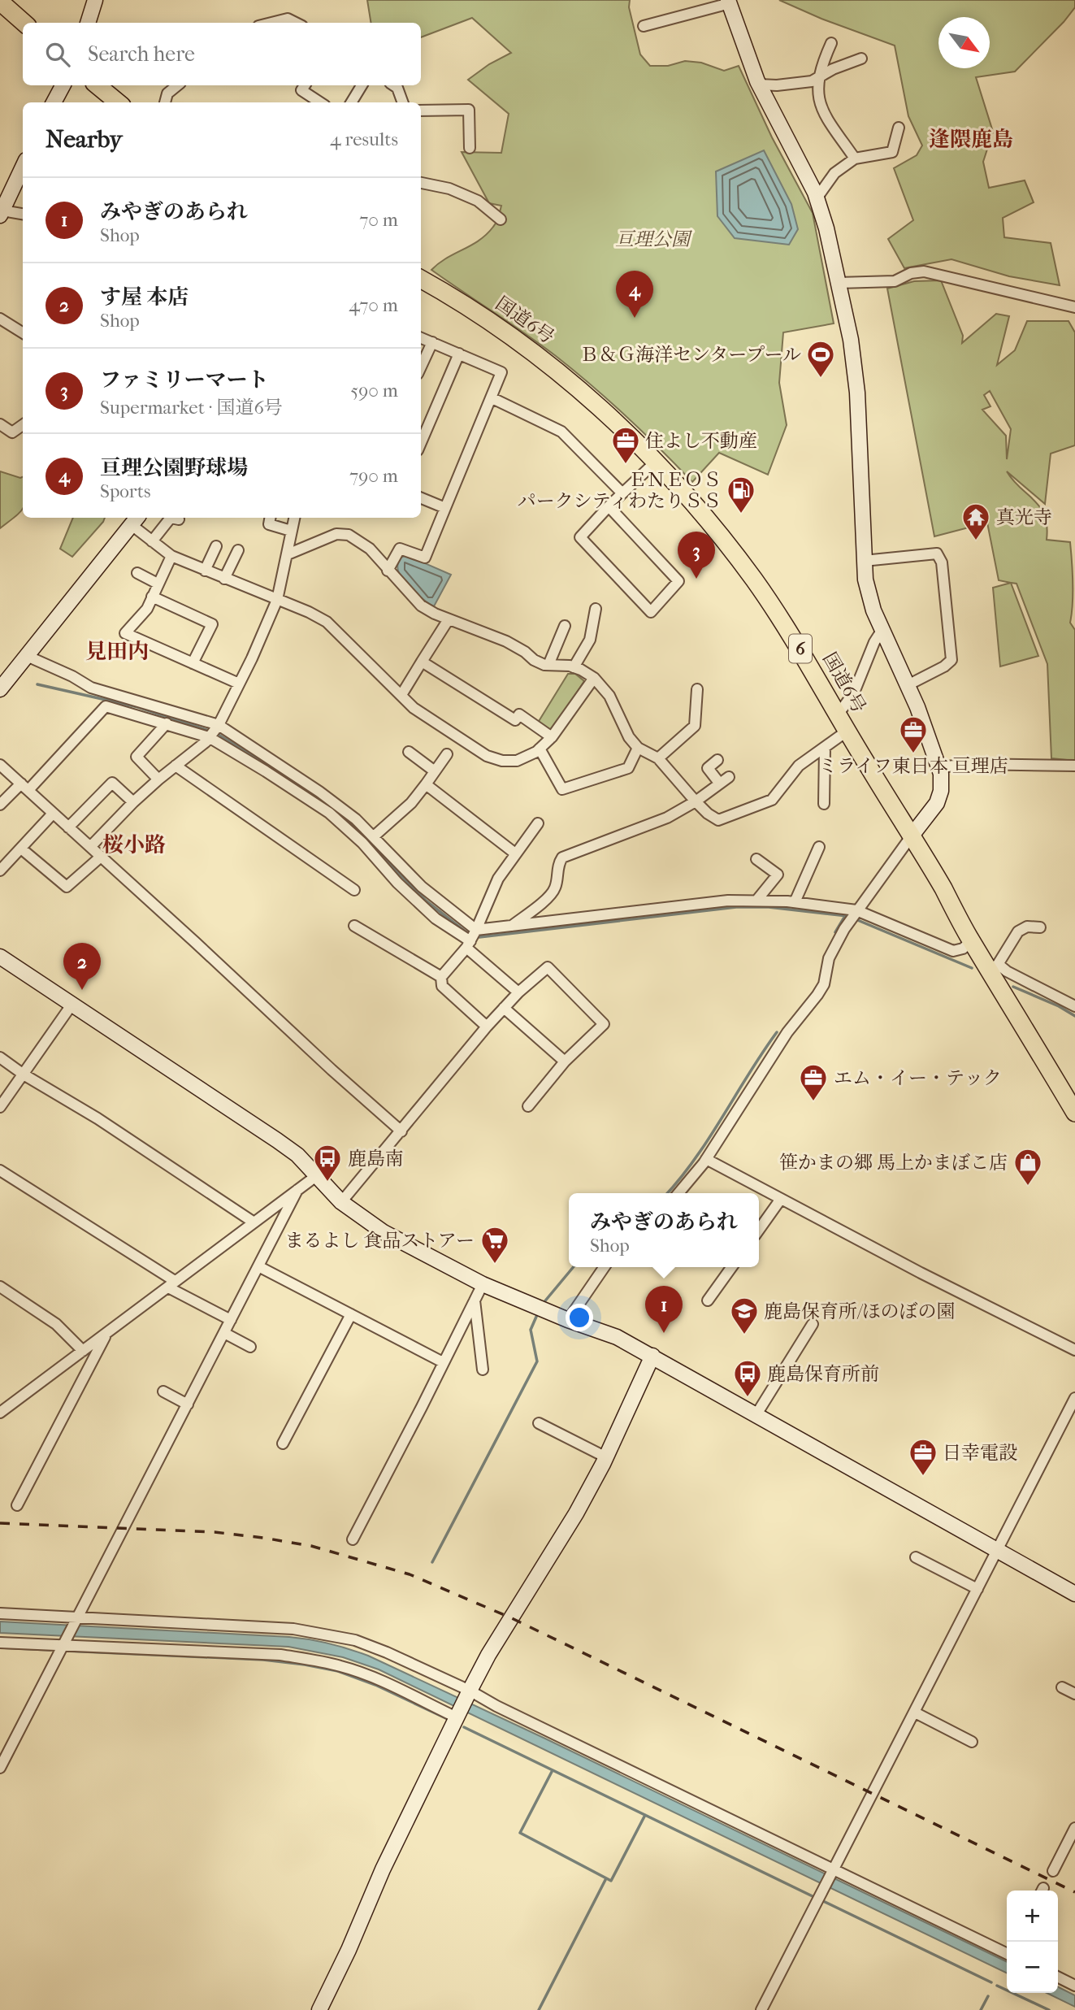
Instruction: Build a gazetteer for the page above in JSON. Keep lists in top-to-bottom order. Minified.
{"streets":{"highway":["国道6号","6"]},"districts":["逢隈鹿島","見田内","桜小路"],"parks":["亘理公園"],"places":{"sports":["Ｂ＆Ｇ海洋センタープール"],"office":["住よし不動産","ミライフ東日本 亘理店","エム・イー・テック","日幸電設"],"fuel station":["ＥＮＥＯＳ パークシティわたりＳＳ"],"temple":["真光寺"],"bus stop":["鹿島南","鹿島保育所前"],"shop":["笹かまの郷 馬上かまぼこ店"],"supermarket":["まるよし 食品ストアー"],"school or university":["鹿島保育所/ほのぼの園"]},"north":"bottom right","page":{"search":"Search here","heading":["Nearby","4 results"],"list":[{"mark":"1","name":"みやぎのあられ","note":"Shop","value":"70 m"},{"mark":"2","name":"す屋 本店","note":"Shop","value":"470 m"},{"mark":"3","name":"ファミリーマート","note":"Supermarket · 国道6号","value":"590 m"},{"mark":"4","name":"亘理公園野球場","note":"Sports","value":"790 m"}],"pins":["4","3","2","1"],"popup":["みやぎのあられ","Shop"],"map_buttons":["+","−"]}}
